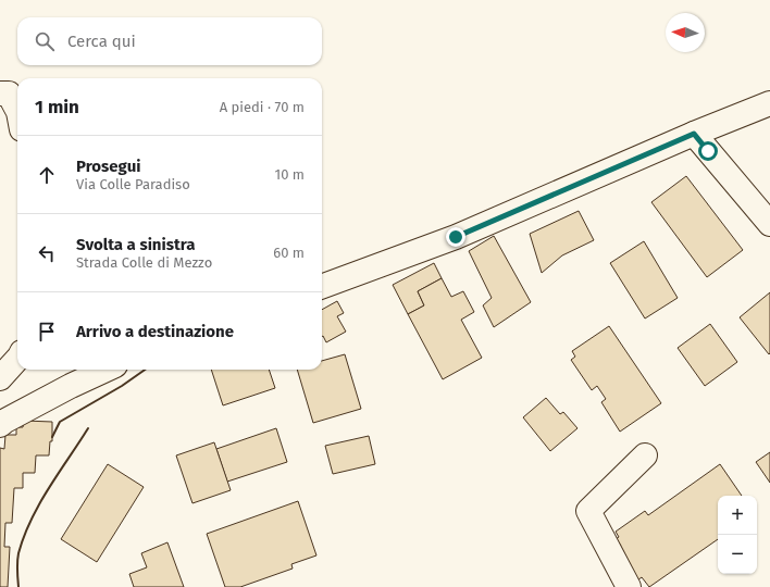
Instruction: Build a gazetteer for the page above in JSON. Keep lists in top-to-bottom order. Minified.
{"north":"left","page":{"search":"Cerca qui","heading":["1 min","A piedi · 70 m"],"list":[["Prosegui","Via Colle Paradiso","10 m"],["Svolta a sinistra","Strada Colle di Mezzo","60 m"],"Arrivo a destinazione"],"map_buttons":["+","−"]}}
